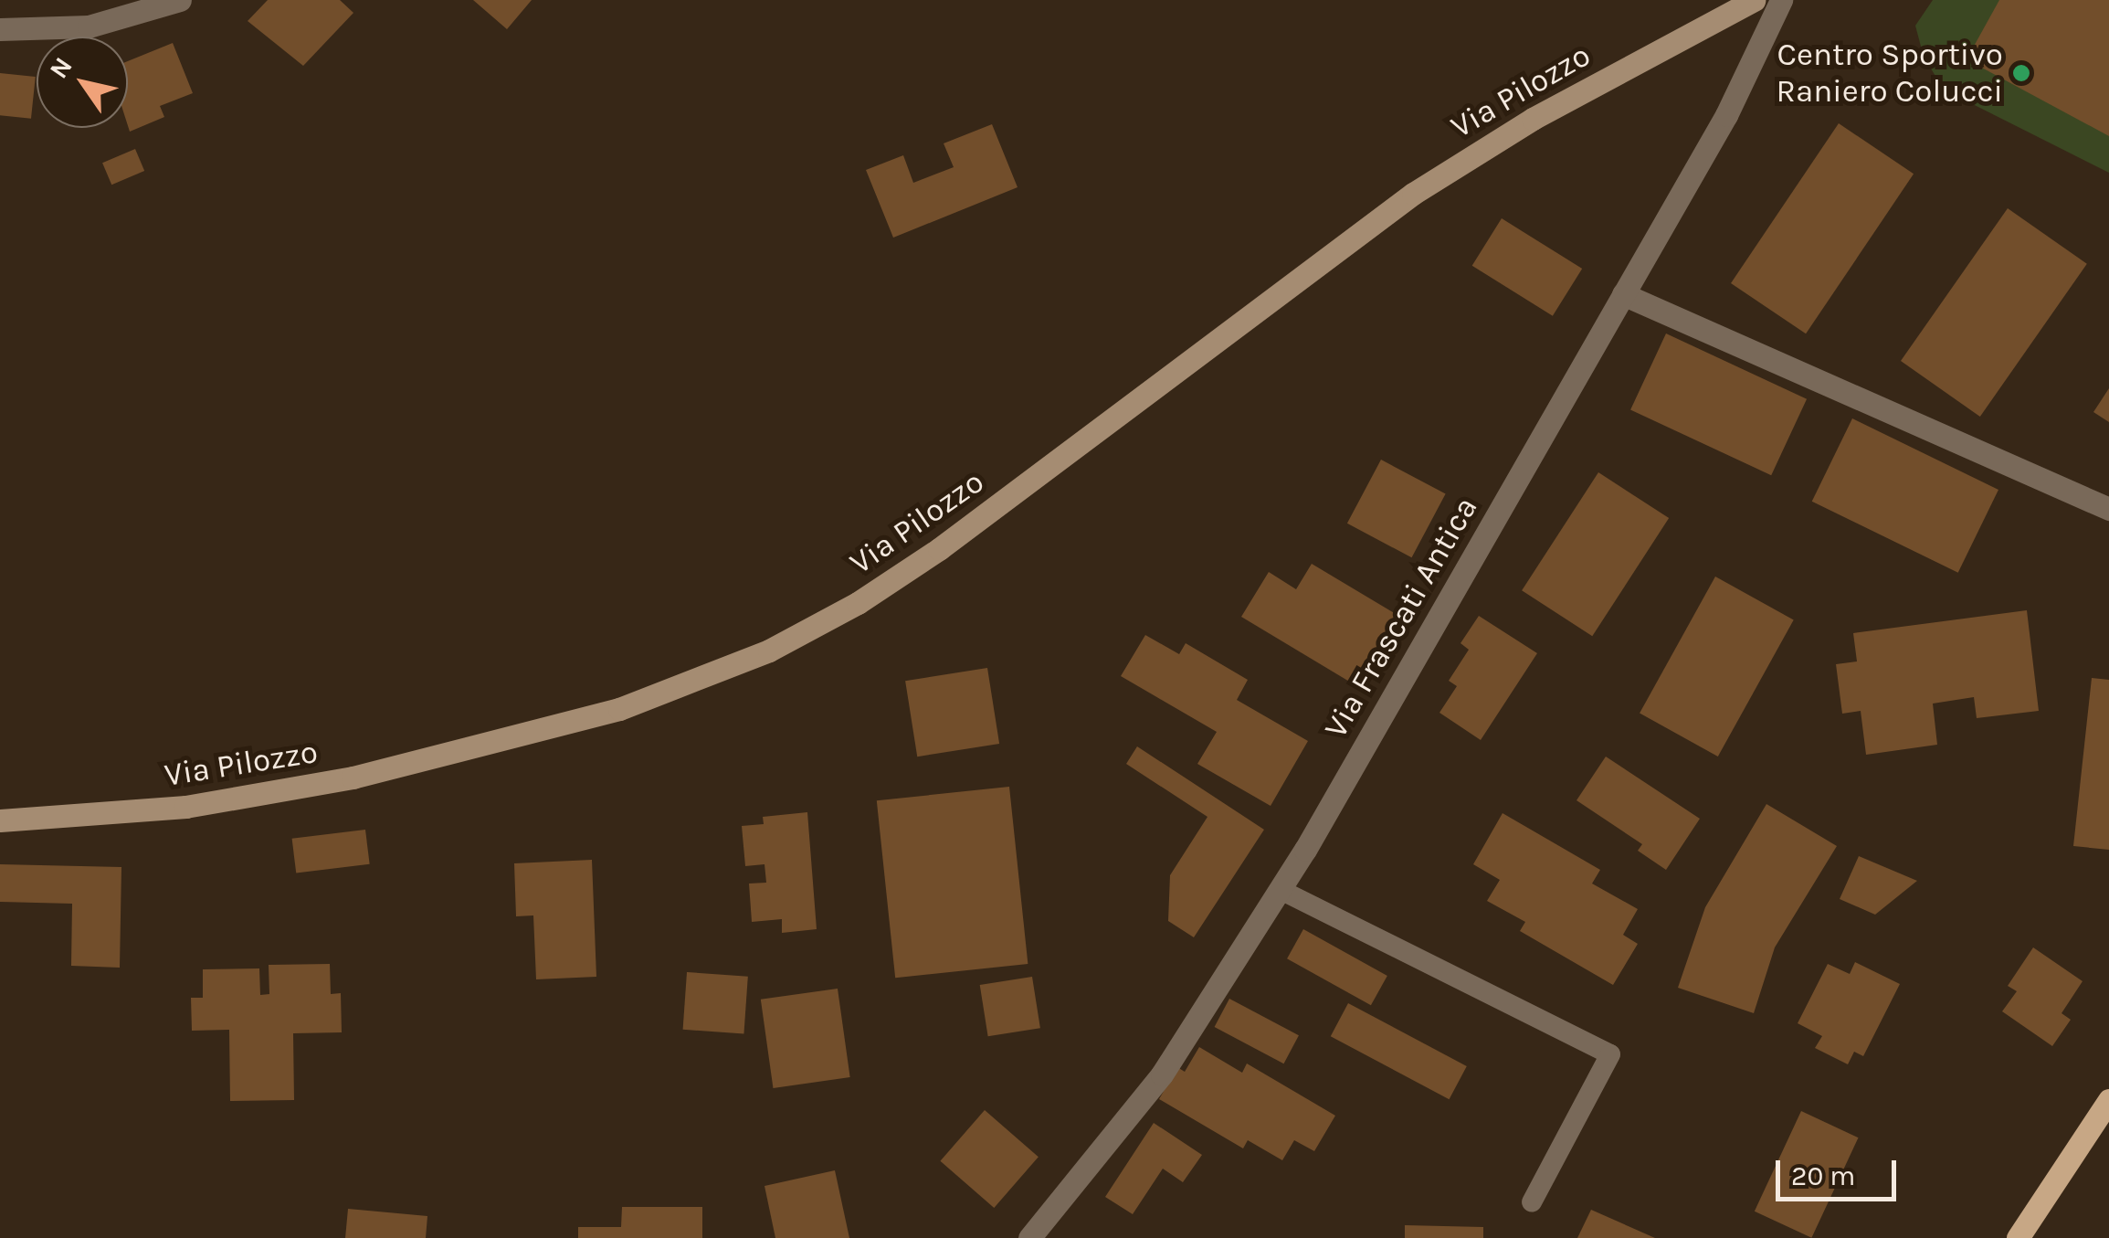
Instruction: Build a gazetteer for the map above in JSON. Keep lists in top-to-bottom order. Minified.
{"streets":{"main road":["Via Pilozzo"],"street":["Via Frascati Antica"]},"places":["Centro Sportivo Raniero Colucci"],"scale_bar":"20 m","north":"top left"}
